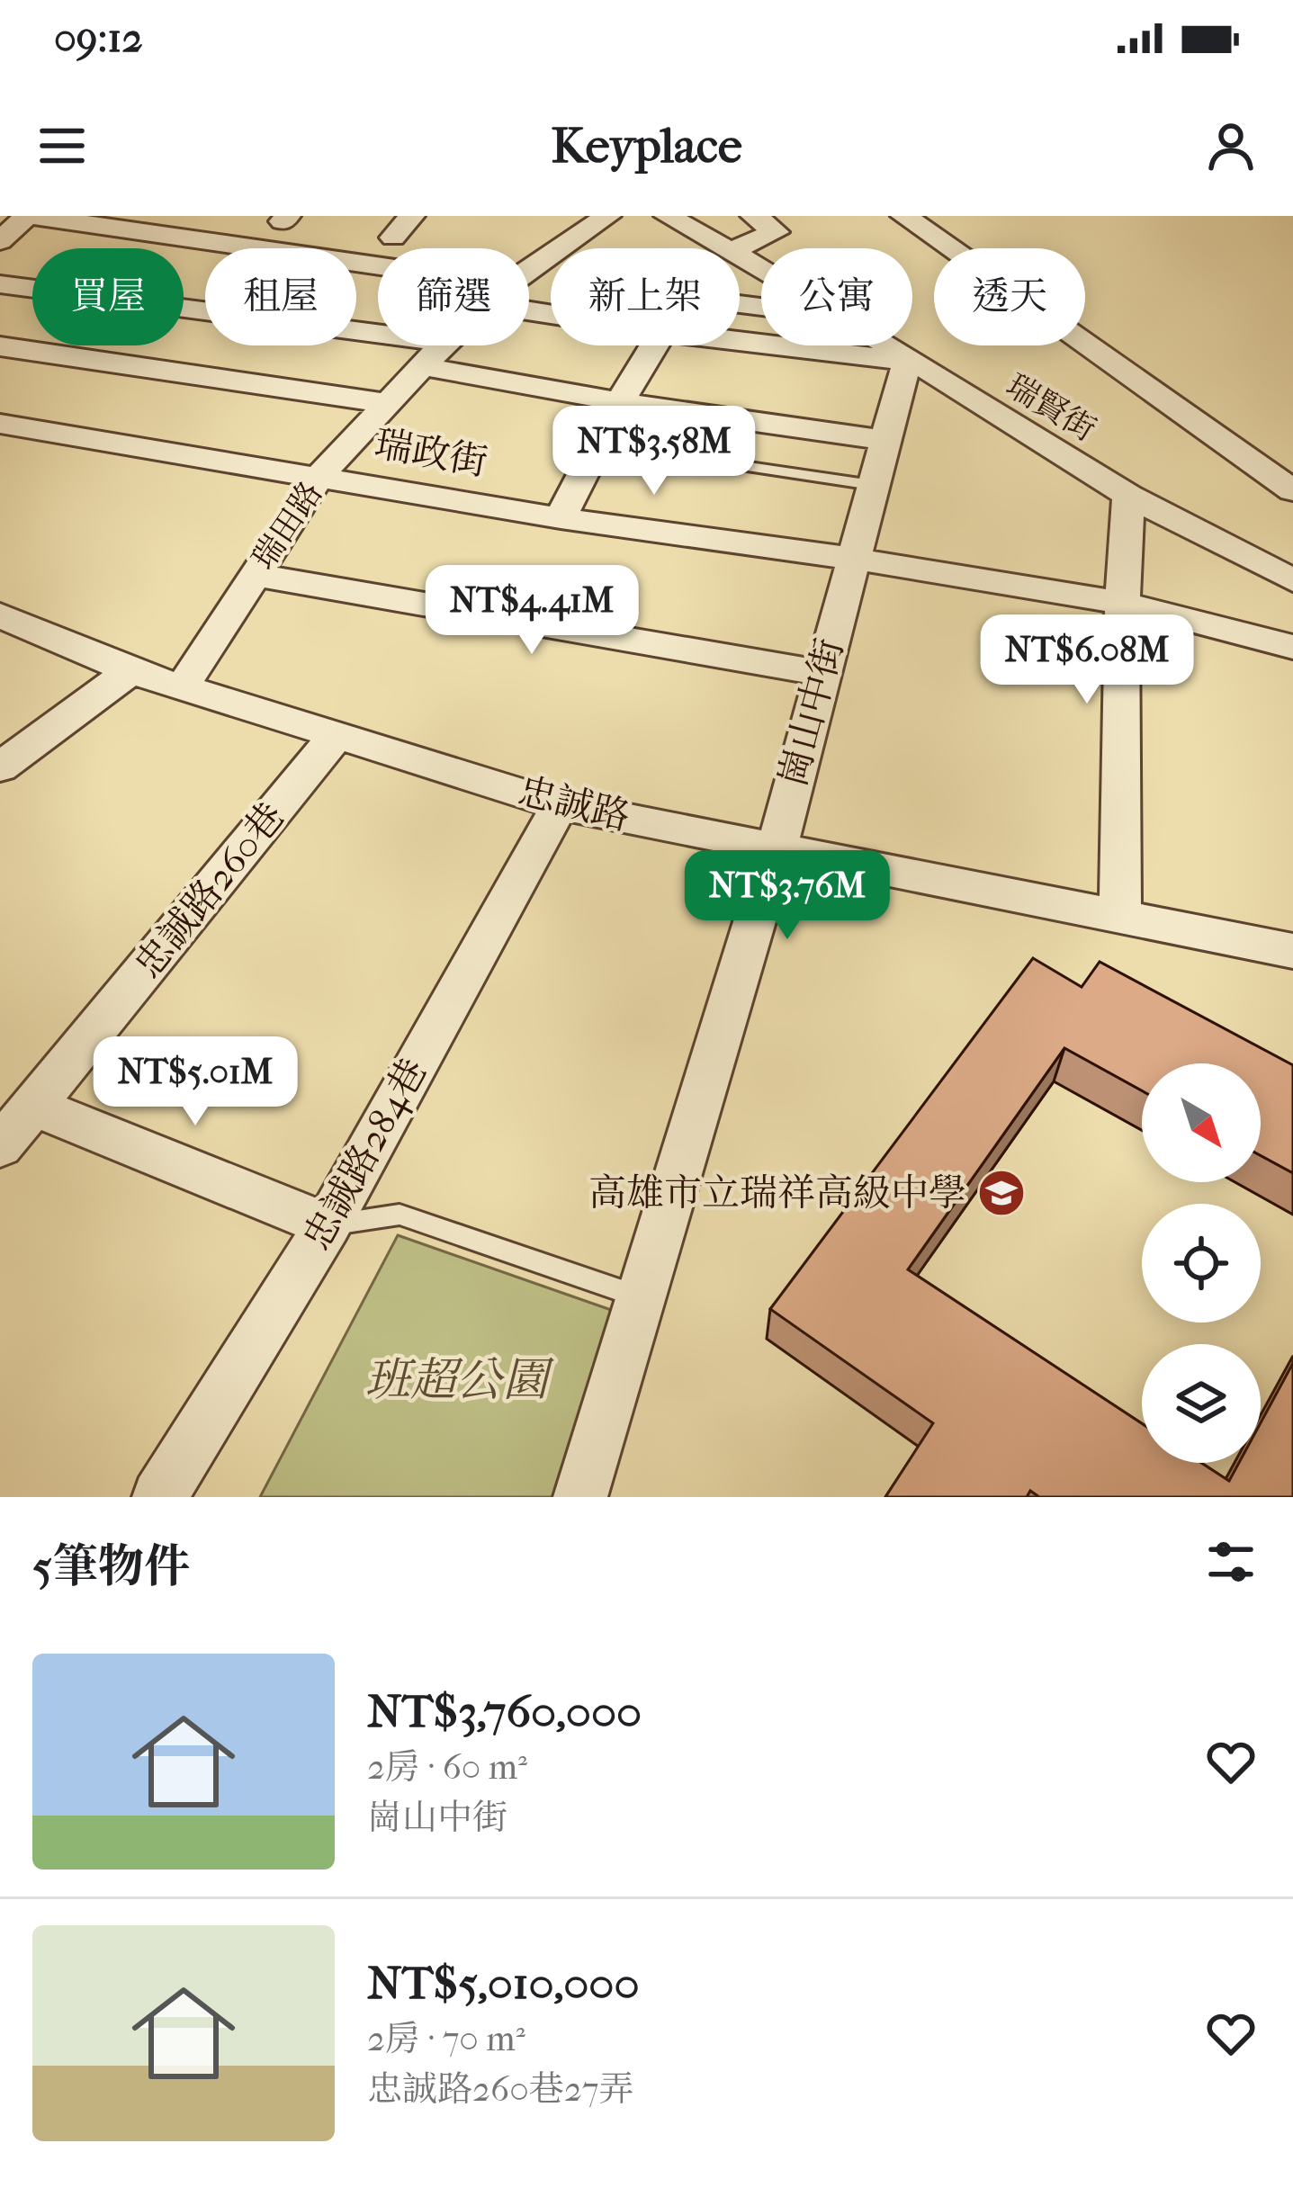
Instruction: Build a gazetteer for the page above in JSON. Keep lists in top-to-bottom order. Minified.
{"streets":{"street":["瑞賢街","瑞政街","瑞田路","崗山中街","忠誠路","忠誠路260巷","忠誠路284巷"]},"crossings":[["瑞賢街","崗山中街"],["瑞政街","瑞田路"],["瑞政街","崗山中街"],["瑞田路","忠誠路"],["崗山中街","忠誠路"],["忠誠路","忠誠路260巷"],["忠誠路","忠誠路284巷"]],"parks":["班超公園"],"places":{"school or university":["高雄市立瑞祥高級中學"]},"north":"bottom right","page":{"status":"09:12","header":"Keyplace","chip":["買屋","租屋","篩選","新上架","公寓","透天"],"price":["NT$3.58M","NT$4.41M","NT$6.08M","NT$3.76M","NT$5.01M"],"heading":"5筆物件","list":[{"name":"NT$3,760,000","note":"2房 · 60 m² · 崗山中街"},{"name":"NT$5,010,000","note":"2房 · 70 m² · 忠誠路260巷27弄"}]}}
